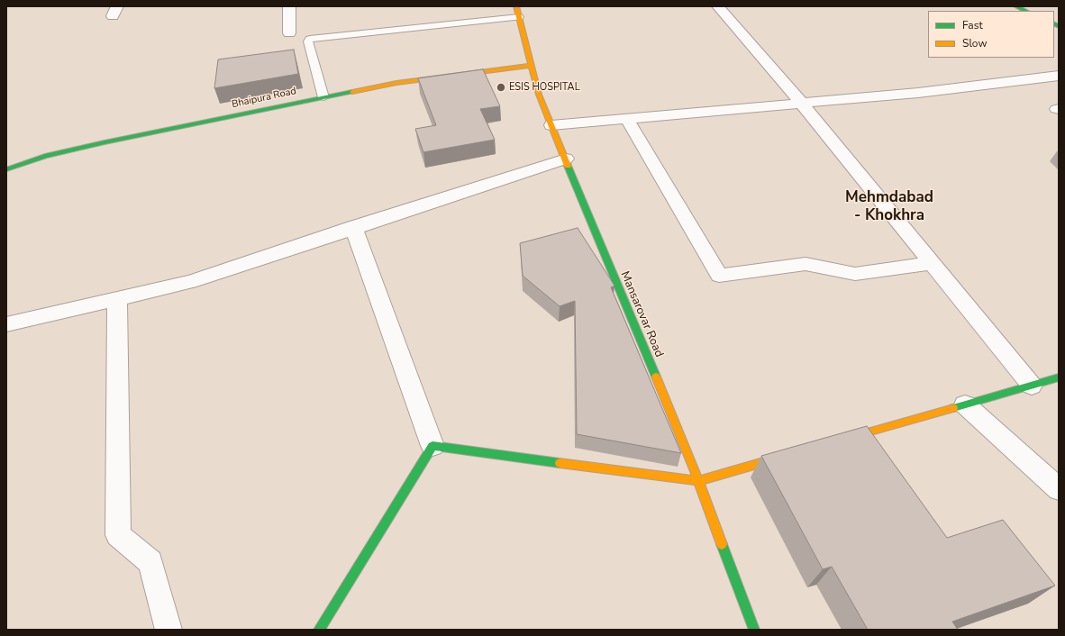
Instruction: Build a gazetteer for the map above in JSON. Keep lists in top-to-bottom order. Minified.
{"streets":{"street":["Bhaipura Road","Mansarovar Road"]},"crossings":[["Bhaipura Road","Mansarovar Road"]],"districts":["Mehmdabad - Khokhra"],"places":["ESIS HOSPITAL"],"legend":["Fast","Slow"]}
